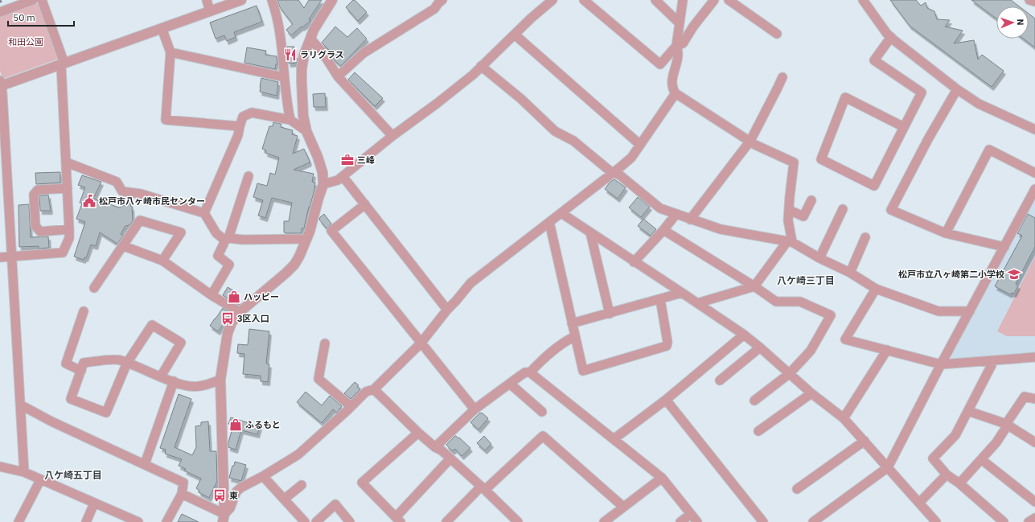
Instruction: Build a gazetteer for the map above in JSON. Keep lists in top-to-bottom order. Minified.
{"districts":["八ケ崎三丁目","八ケ崎五丁目"],"parks":["和田公園"],"places":{"restaurant":["ラリグラス"],"office":["三峰"],"public building":["松戸市八ヶ崎市民センター"],"school or university":["松戸市立八ヶ崎第二小学校"],"shop":["ハッピー","ふるもと"],"bus stop":["3区入口","東"]},"scale_bar":"50 m","north":"right"}
